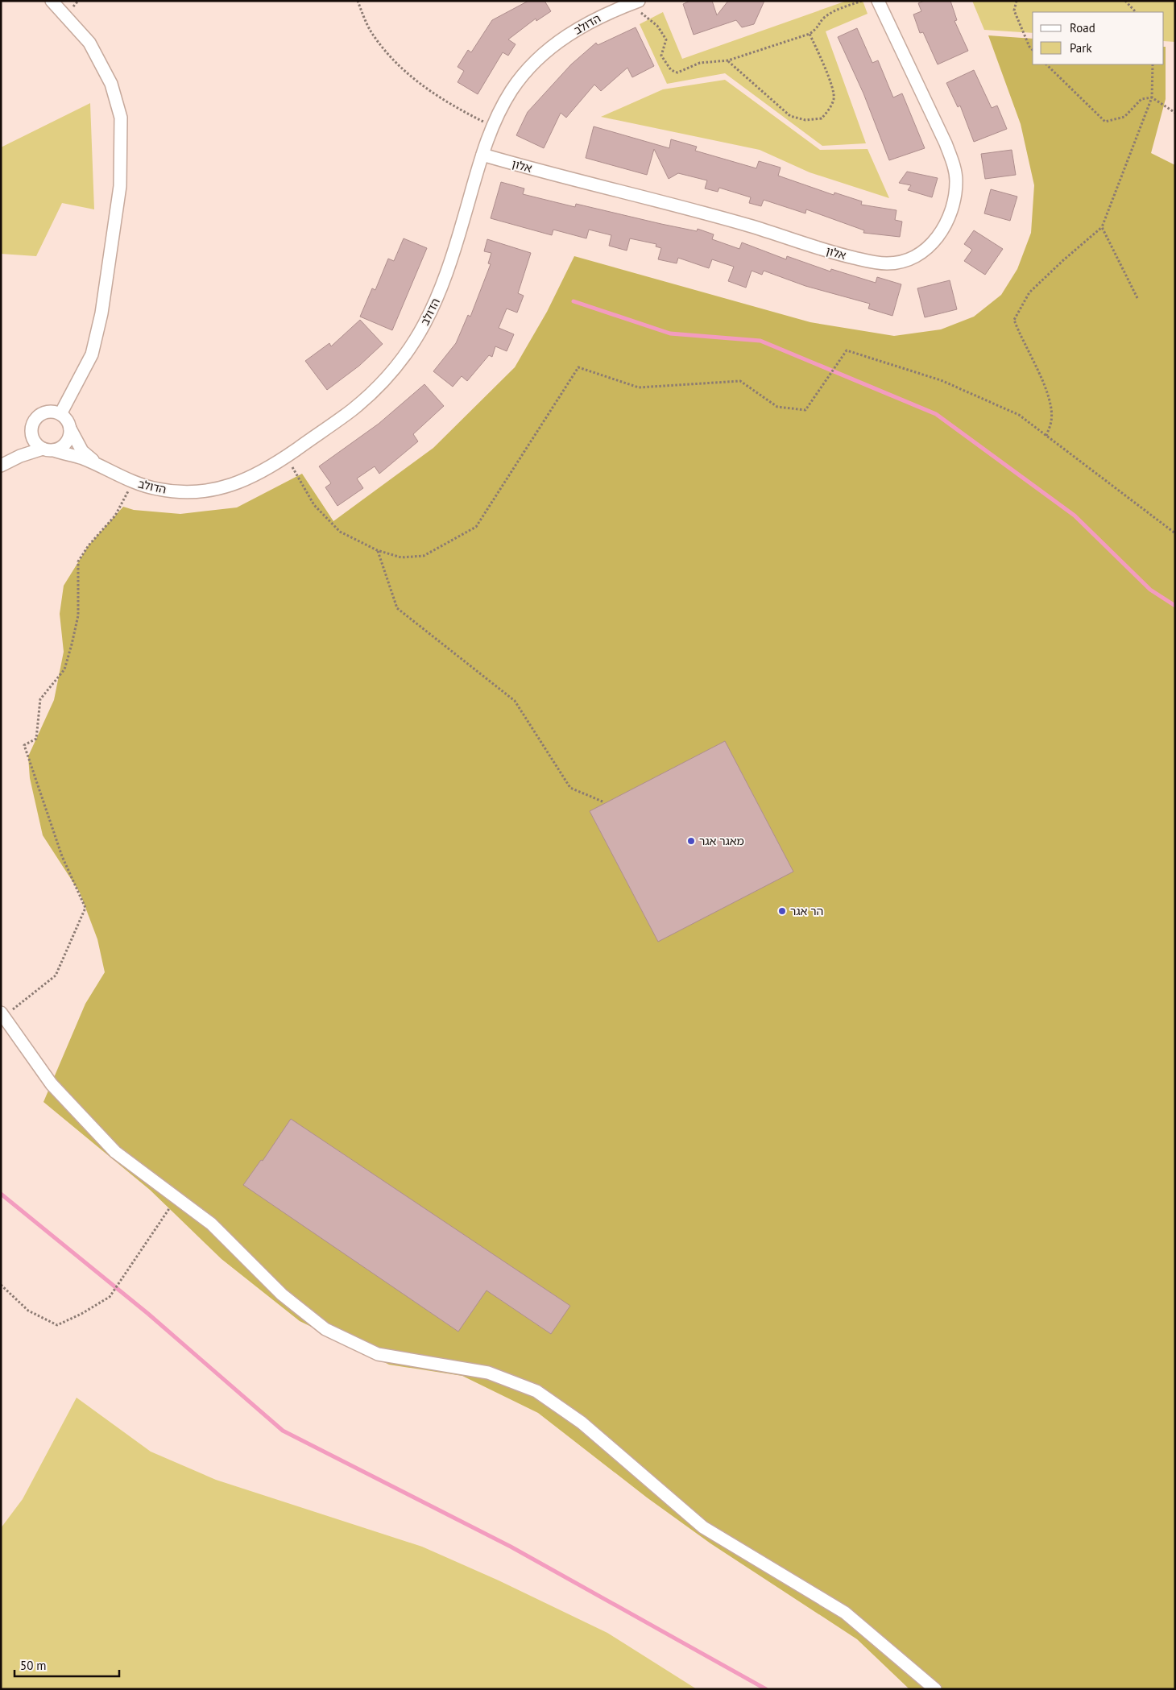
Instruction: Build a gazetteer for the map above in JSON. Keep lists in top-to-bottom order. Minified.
{"streets":{"street":["הדולב","אלון"]},"crossings":[["הדולב","אלון"]],"places":["מאגר אגר","הר אגר"],"legend":["Road","Park"],"scale_bar":"50 m"}
